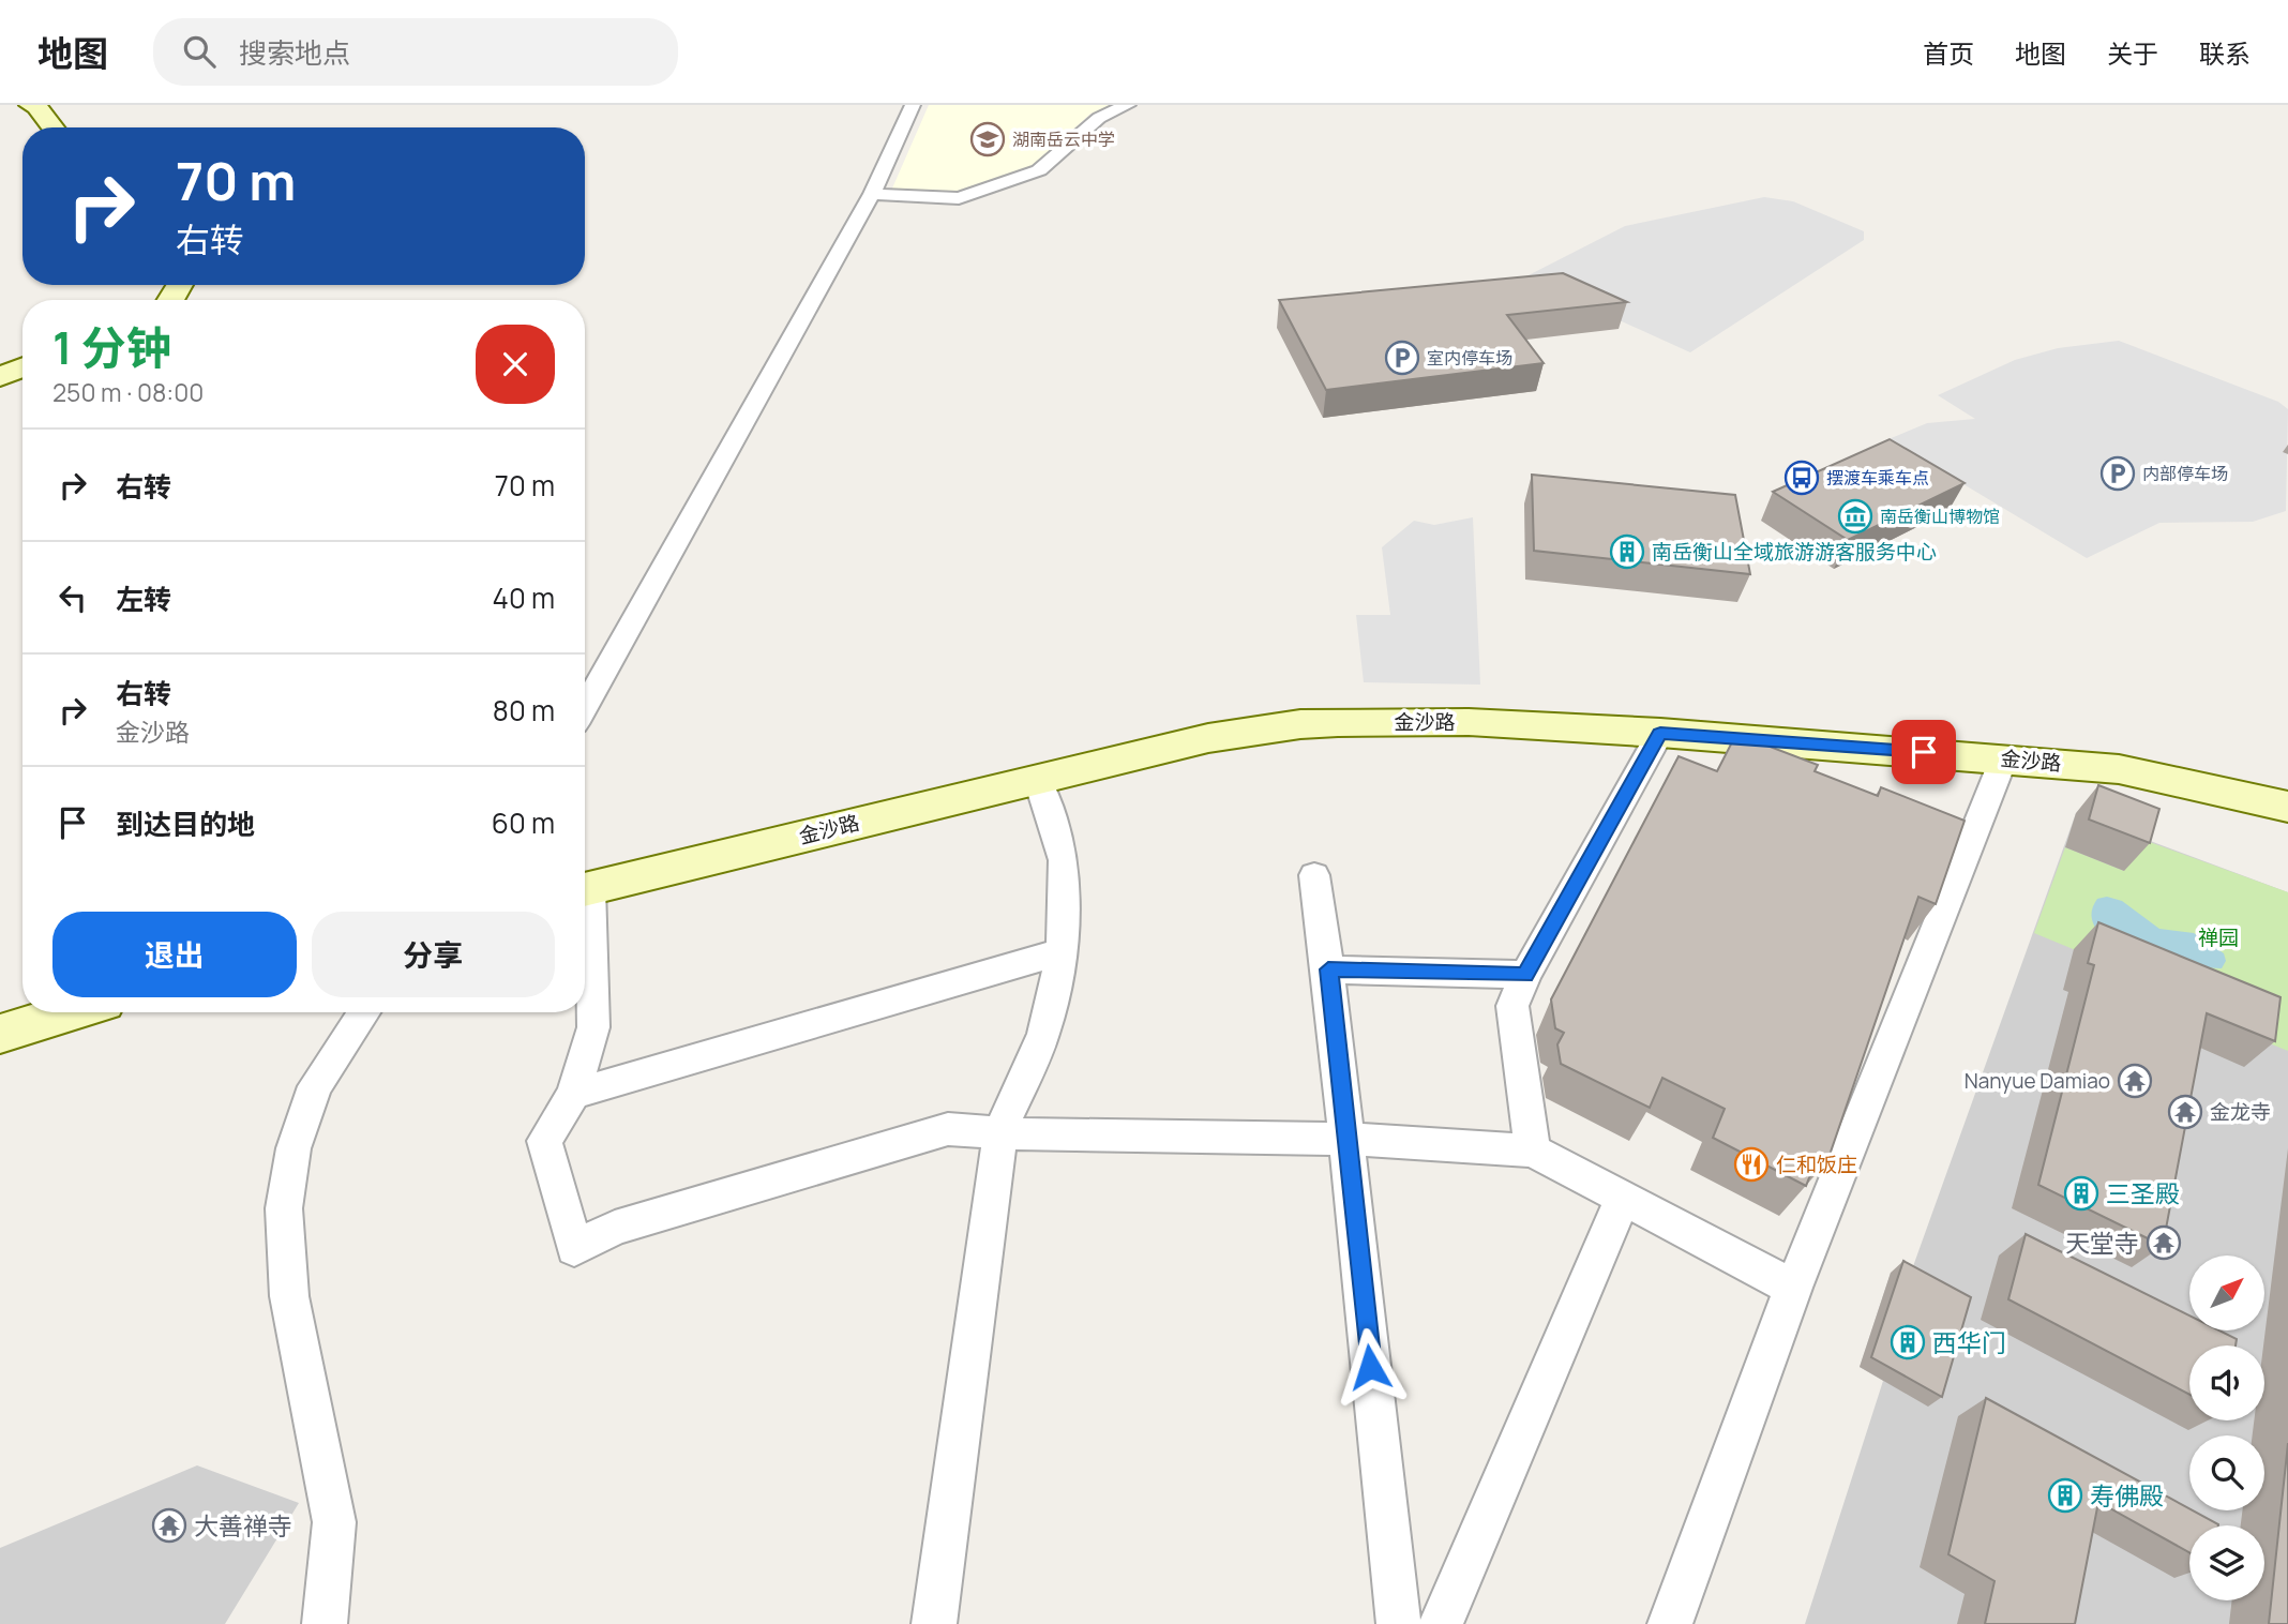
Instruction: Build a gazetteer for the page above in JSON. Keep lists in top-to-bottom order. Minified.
{"streets":{"main road":["金沙路"]},"parks":["禅园"],"places":{"school or university":["湖南岳云中学"],"parking":["室内停车场","内部停车场"],"bus stop":["摆渡车乘车点"],"museum":["南岳衡山博物馆"],"building":["南岳衡山全域旅游游客服务中心","三圣殿","西华门","寿佛殿"],"temple":["Nanyue Damiao","金龙寺","天堂寺","大善禅寺"],"restaurant":["仁和饭庄"]},"north":"top right","page":{"header":"地图","search":"搜索地点","nav":["首页","地图","关于","联系"],"turn":["70 m","右转"],"heading":["1 分钟","250 m · 08:00"],"list":[{"name":"右转","value":"70 m"},{"name":"左转","value":"40 m"},{"name":"右转","note":"金沙路","value":"80 m"},{"name":"到达目的地","value":"60 m"}],"buttons":["退出","分享"]}}
